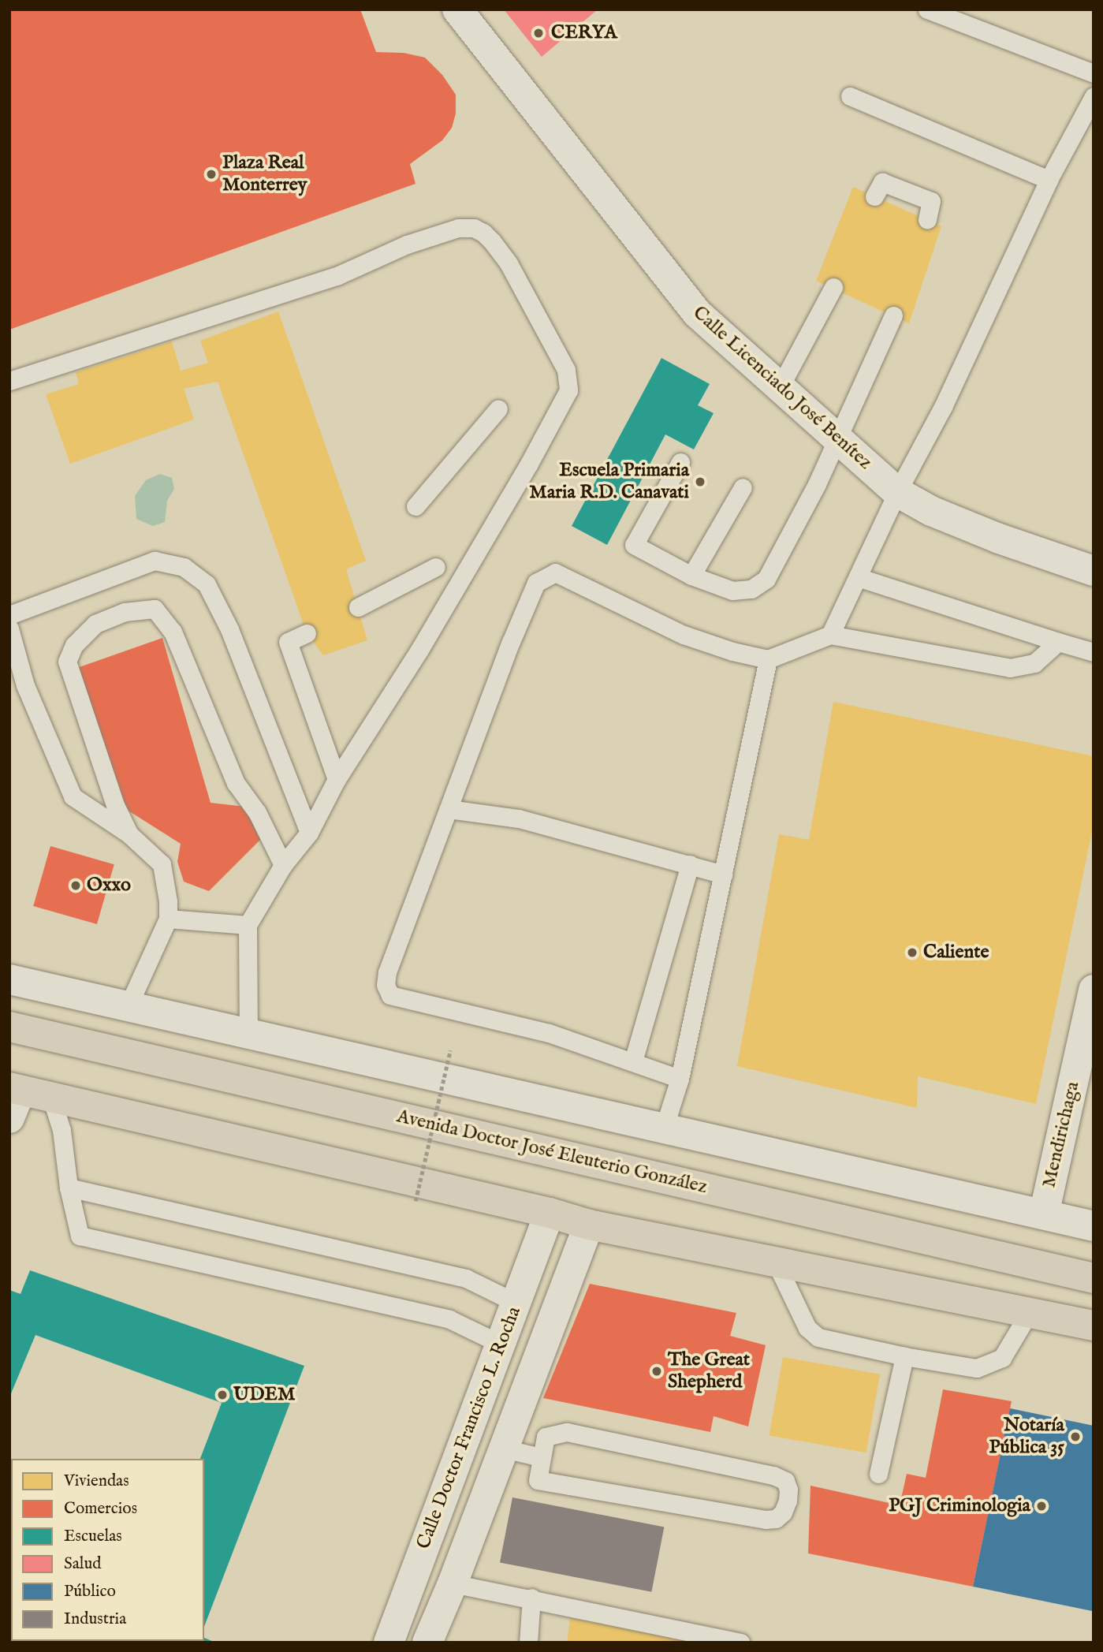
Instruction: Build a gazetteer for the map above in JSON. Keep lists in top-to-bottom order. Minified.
{"streets":{"highway":["Avenida Doctor José Eleuterio González"],"street":["Calle Licenciado José Benítez","Mendirichaga","Calle Doctor Francisco L. Rocha"]},"places":["CERYA","Plaza Real Monterrey","Escuela Primaria Maria R.D. Canavati","Oxxo","Caliente","The Great Shepherd","UDEM","Notaría Pública 35","PGJ Criminologia"],"legend":["Viviendas","Comercios","Escuelas","Salud","Público","Industria"]}
